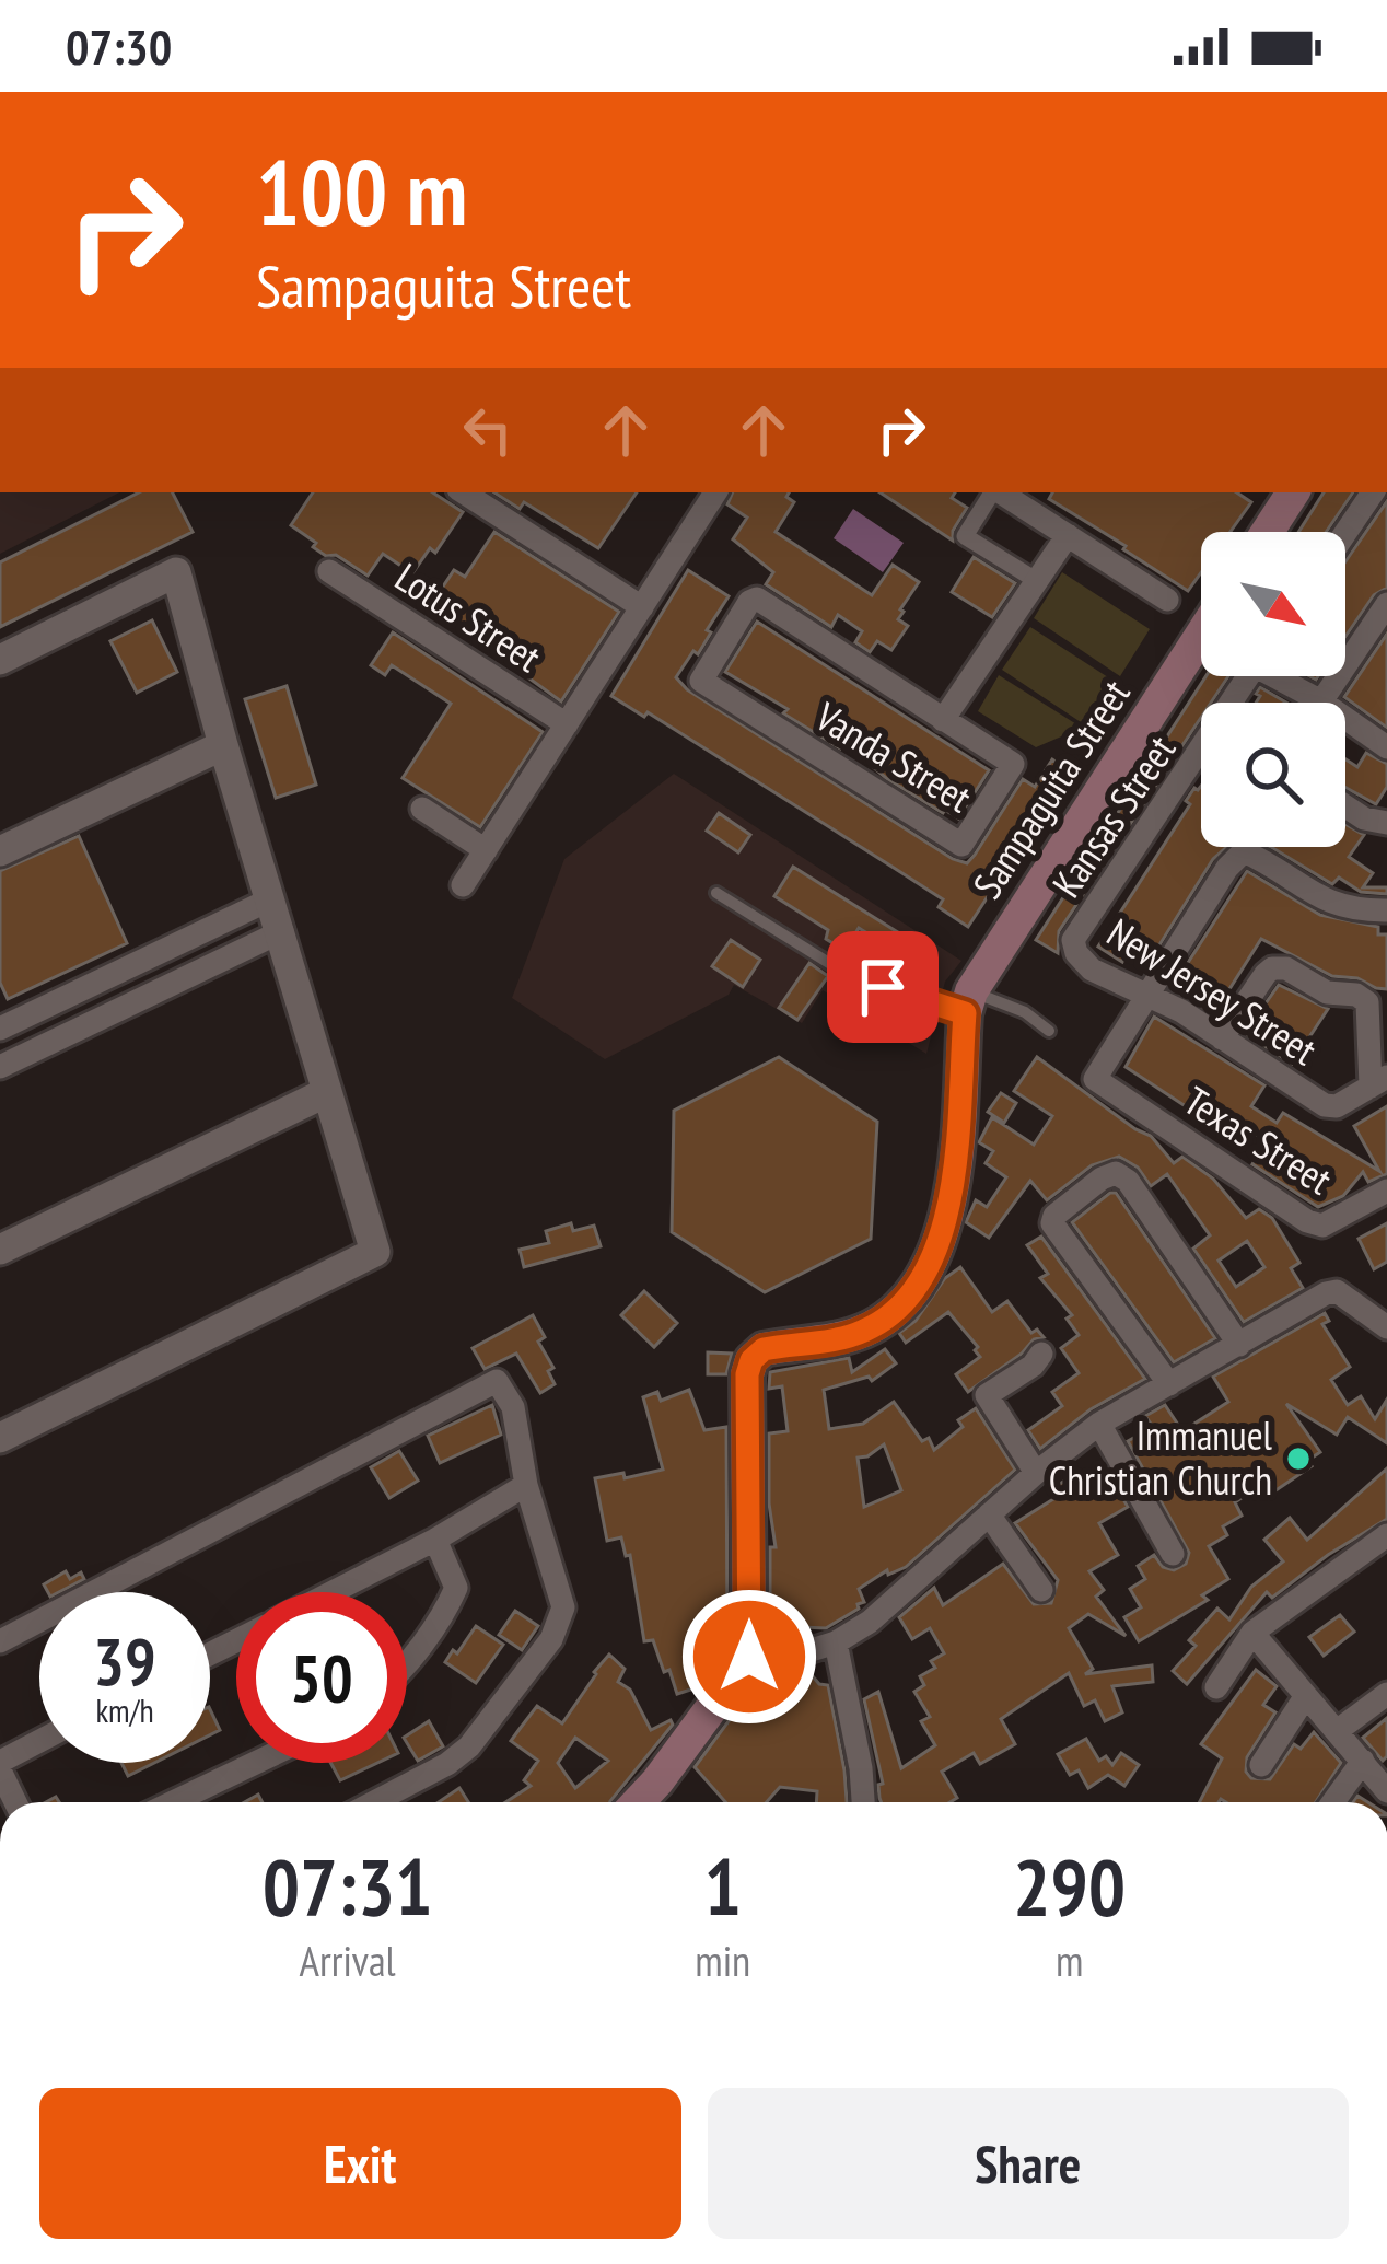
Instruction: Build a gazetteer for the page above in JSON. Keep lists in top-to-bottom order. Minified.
{"streets":{"main road":["Sampaguita Street"],"street":["Lotus Street","Vanda Street","Kansas Street","New Jersey Street","Texas Street"]},"crossings":[["Kansas Street","New Jersey Street"],["New Jersey Street","Texas Street"]],"places":["Immanuel Christian Church"],"north":"bottom right","page":{"status":"07:30","turn":["100 m","Sampaguita Street"],"speed":"39 km/h","limit":"50","eta":["07:31","Arrival","1","min","290","m"],"buttons":["Exit","Share"]}}
